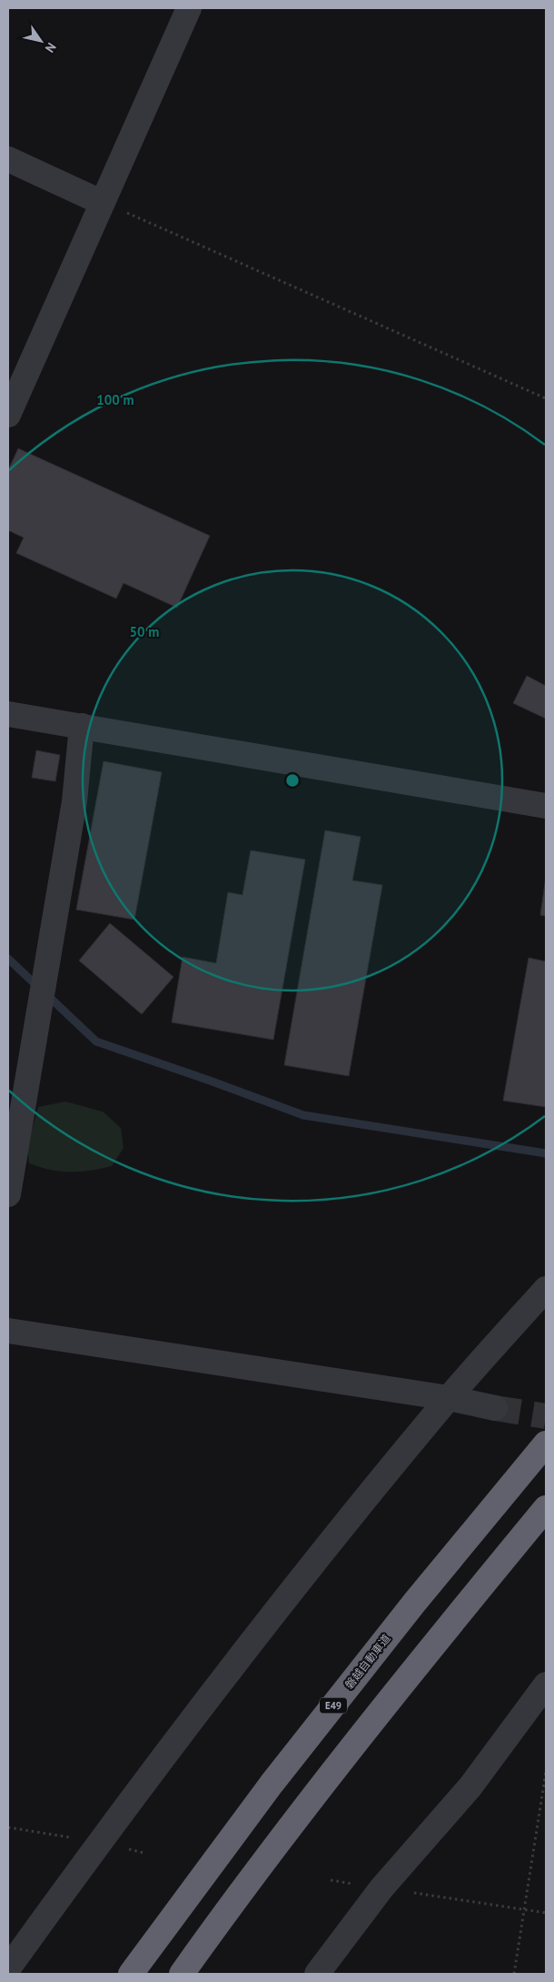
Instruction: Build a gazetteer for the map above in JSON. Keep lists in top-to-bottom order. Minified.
{"streets":{"highway":["磐越自動車道","E49"]},"north":"bottom right","rings":["100 m","50 m"]}
